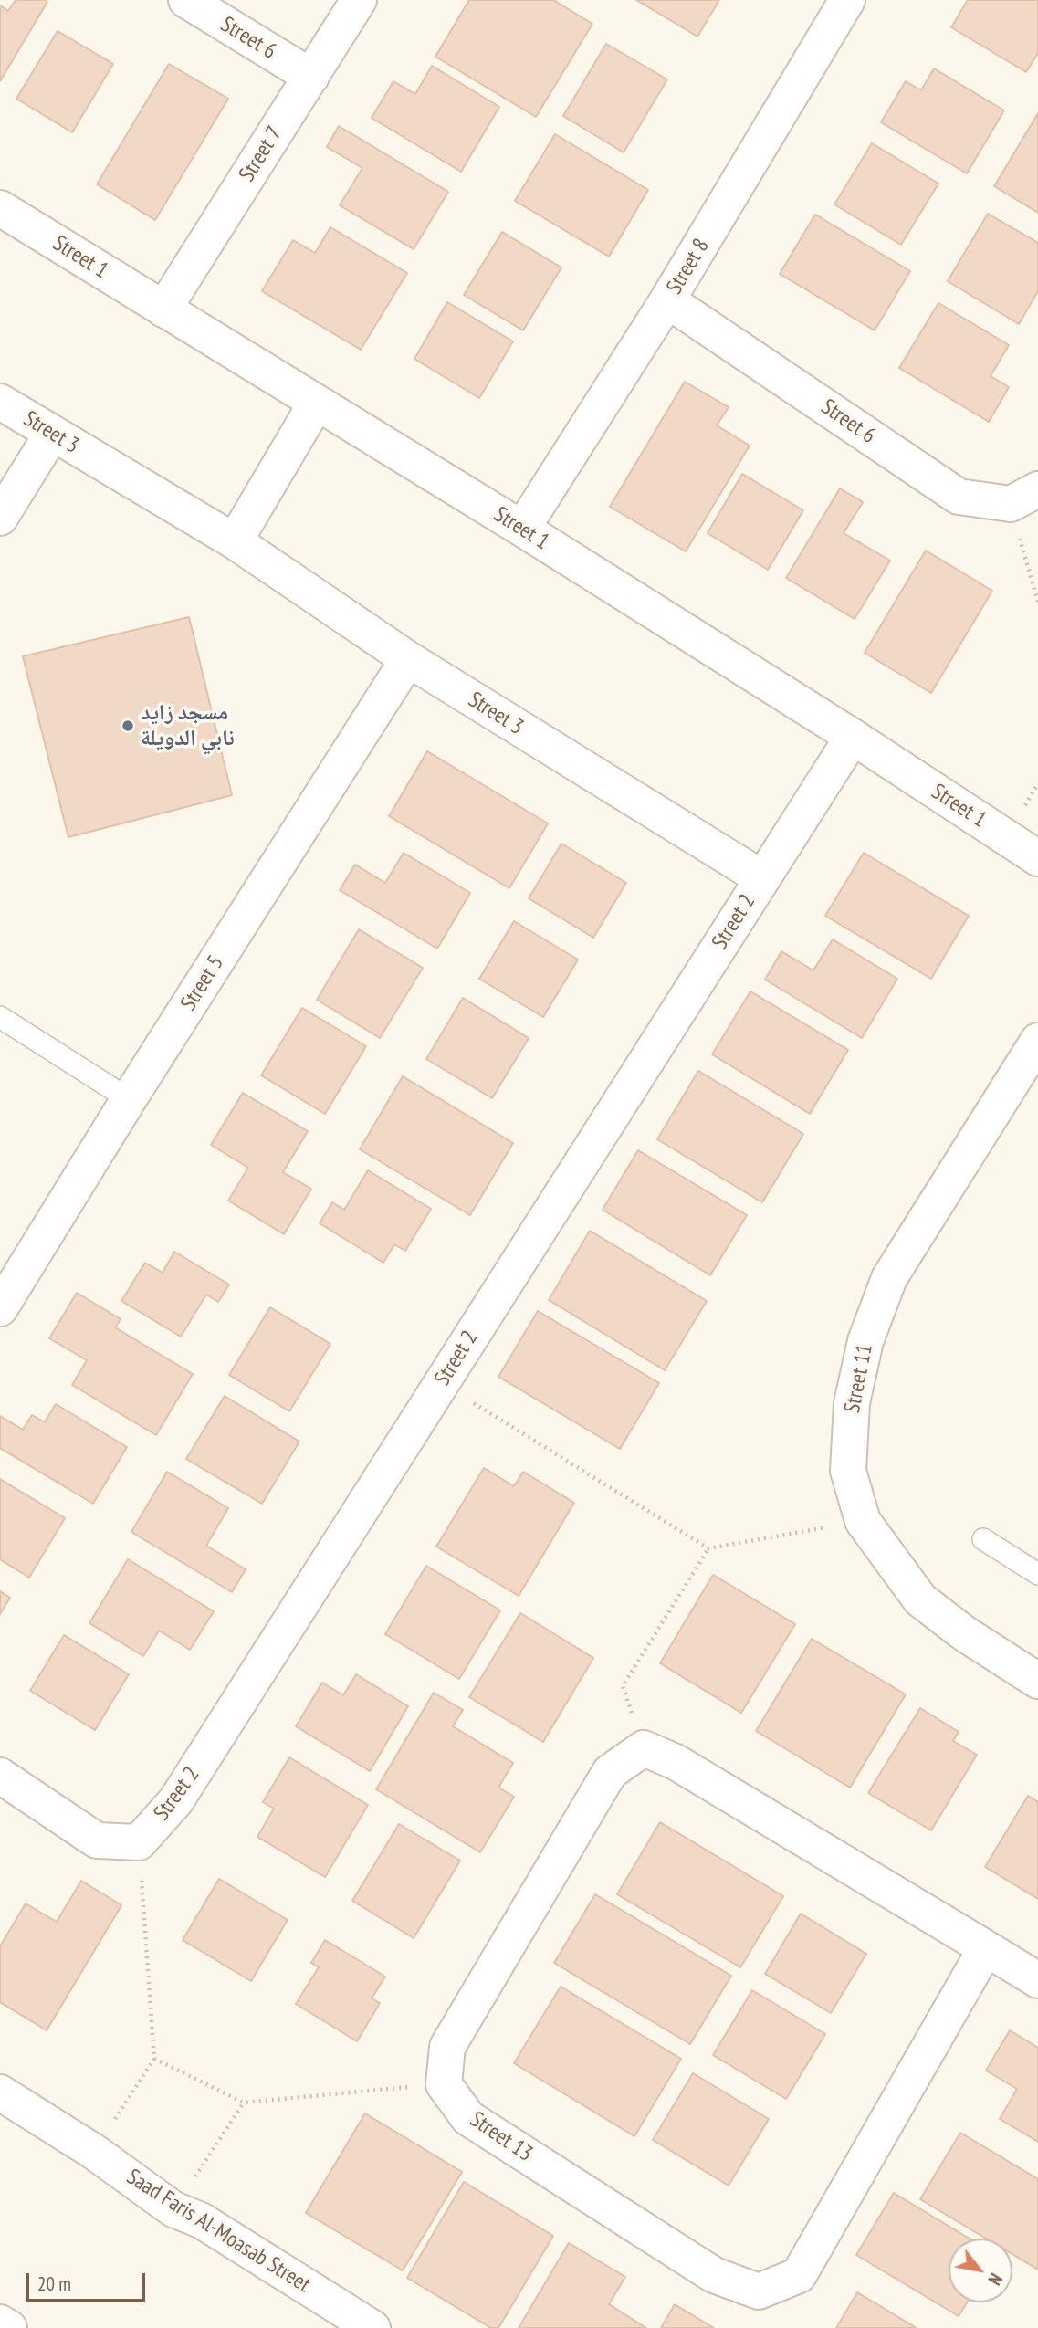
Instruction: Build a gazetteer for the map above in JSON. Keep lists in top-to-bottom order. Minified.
{"streets":{"street":["Street 6","Street 7","Street 1","Street 8","Street 3","Street 2","Street 5","Street 11","Street 13","Saad Faris Al-Moasab Street"]},"crossings":[["Street 6","Street 7"],["Street 6","Street 8"],["Street 7","Street 1"],["Street 1","Street 8"],["Street 1","Street 2"],["Street 3","Street 2"],["Street 3","Street 5"]],"places":["مسجد زايد نابي الدويلة"],"scale_bar":"20 m","north":"bottom right"}
